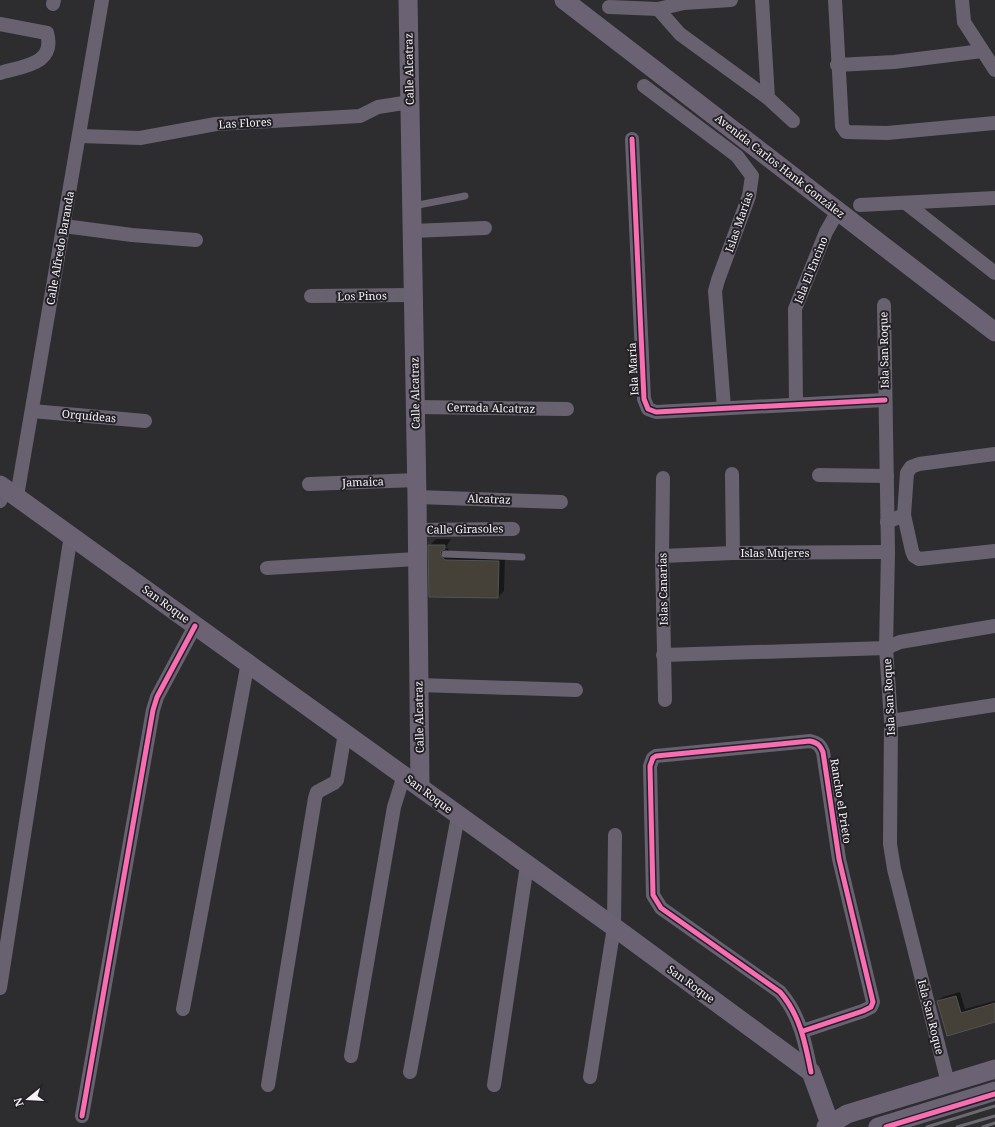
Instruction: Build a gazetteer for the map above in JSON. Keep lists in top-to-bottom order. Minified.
{"streets":{"main road":["Calle Alcatraz","Avenida Carlos Hank González","San Roque"],"street":["Las Flores","Islas Marías","Calle Alfredo Baranda","Isla El Encino","Los Pinos","Isla San Roque","Isla María","Cerrada Alcatraz","Orquídeas","Jamaica","Alcatraz","Calle Girasoles","Islas Mujeres","Islas Canarias","Rancho el Prieto"]},"crossings":[["Calle Alcatraz","Las Flores"],["Calle Alcatraz","Los Pinos"],["Calle Alcatraz","Cerrada Alcatraz"],["Calle Alcatraz","Jamaica"],["Calle Alcatraz","Alcatraz"],["Calle Alcatraz","Calle Girasoles"],["Calle Alcatraz","San Roque"],["Las Flores","Calle Alfredo Baranda"],["Avenida Carlos Hank González","Isla El Encino"],["Islas Marías","Isla María"],["Calle Alfredo Baranda","Orquídeas"],["Calle Alfredo Baranda","San Roque"],["Isla El Encino","Isla María"],["Isla San Roque","Isla María"],["Isla San Roque","Islas Mujeres"],["Jamaica","Alcatraz"],["Islas Mujeres","Islas Canarias"]],"north":"left"}
